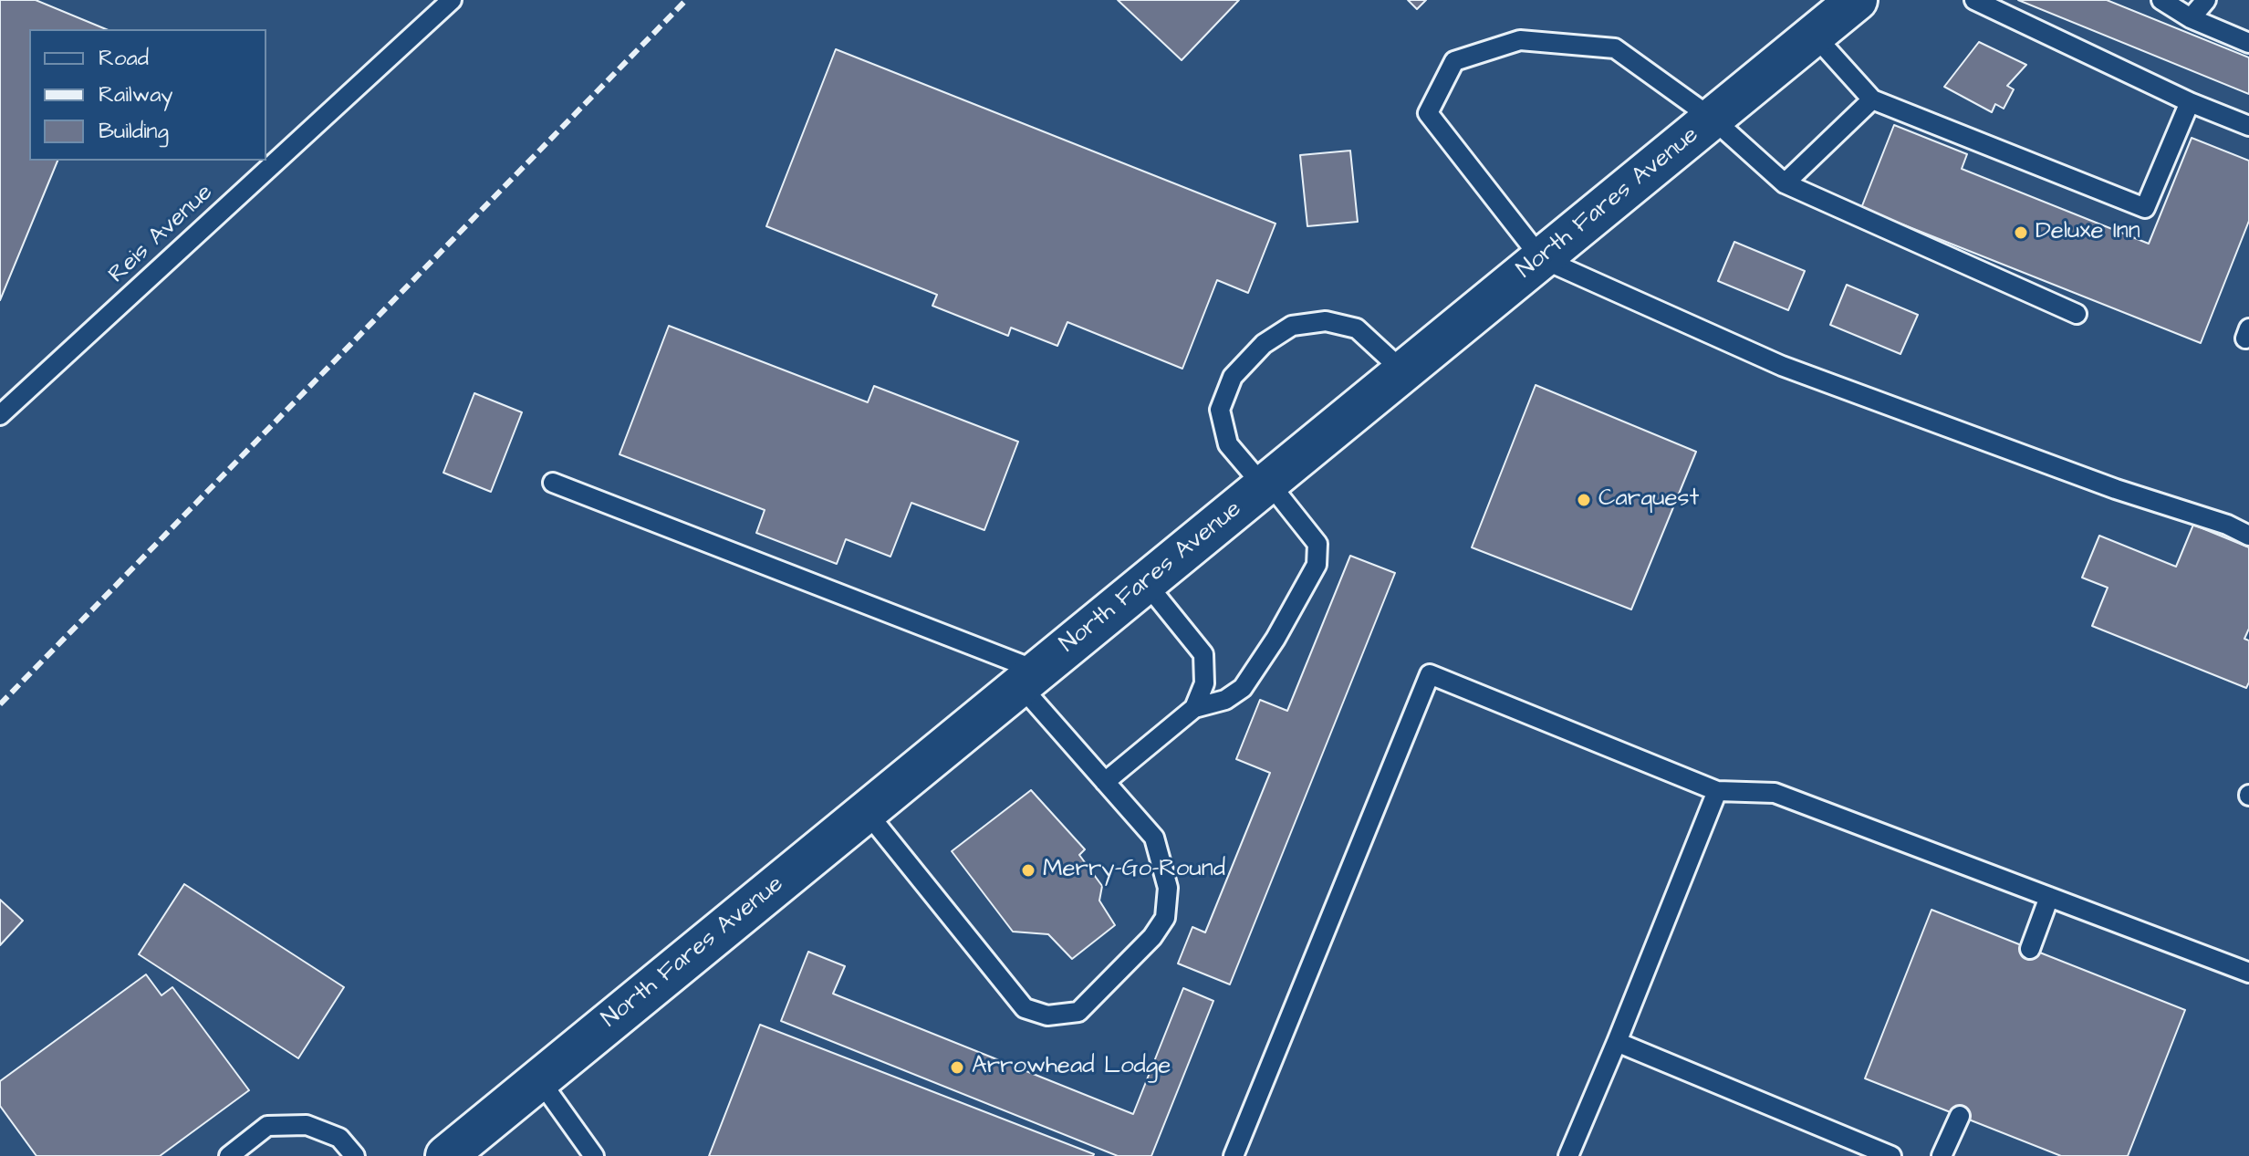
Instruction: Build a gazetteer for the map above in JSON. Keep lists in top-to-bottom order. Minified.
{"streets":{"street":["North Fares Avenue"],"lane":["Reis Avenue"]},"places":["Deluxe Inn","Carquest","Merry-Go-Round","Arrowhead Lodge"],"legend":["Road","Railway","Building"]}
